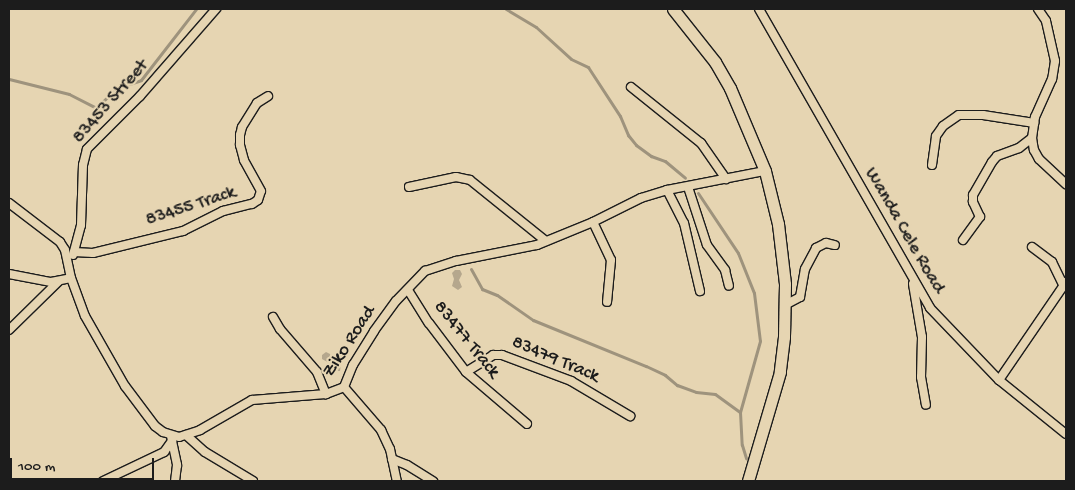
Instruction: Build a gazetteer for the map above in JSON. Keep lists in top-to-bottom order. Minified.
{"streets":{"street":["83453 Street","83455 Track","Wanda Cele Road","83477 Track","Ziko Road","83479 Track"]},"crossings":[["83453 Street","83455 Track"],["83477 Track","Ziko Road"],["83477 Track","83479 Track"]],"scale_bar":"100 m"}
